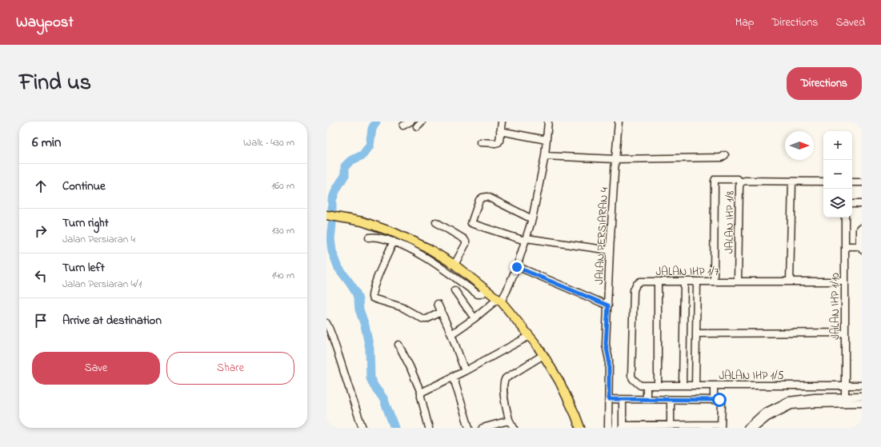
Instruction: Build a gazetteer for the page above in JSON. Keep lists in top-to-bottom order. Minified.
{"streets":{"street":["JALAN IHP 1/8","JALAN PERSIARAN 4","JALAN IHP 1/7","JALAN IHP 1/10","JALAN IHP 1/5"]},"crossings":[["JALAN IHP 1/8","JALAN IHP 1/7"],["JALAN IHP 1/7","JALAN IHP 1/10"],["JALAN IHP 1/7","JALAN IHP 1/5"],["JALAN IHP 1/10","JALAN IHP 1/5"]],"north":"right","page":{"header":"Waypost","nav":["Map","Directions","Saved"],"title":"Find us","buttons":["Directions",["Save","Share"]],"heading":["6 min","Walk · 430 m"],"map_buttons":["+","−"],"list":[["Continue","160 m"],["Turn right","Jalan Persiaran 4","130 m"],["Turn left","Jalan Persiaran 4/1","140 m"],"Arrive at destination"]}}
